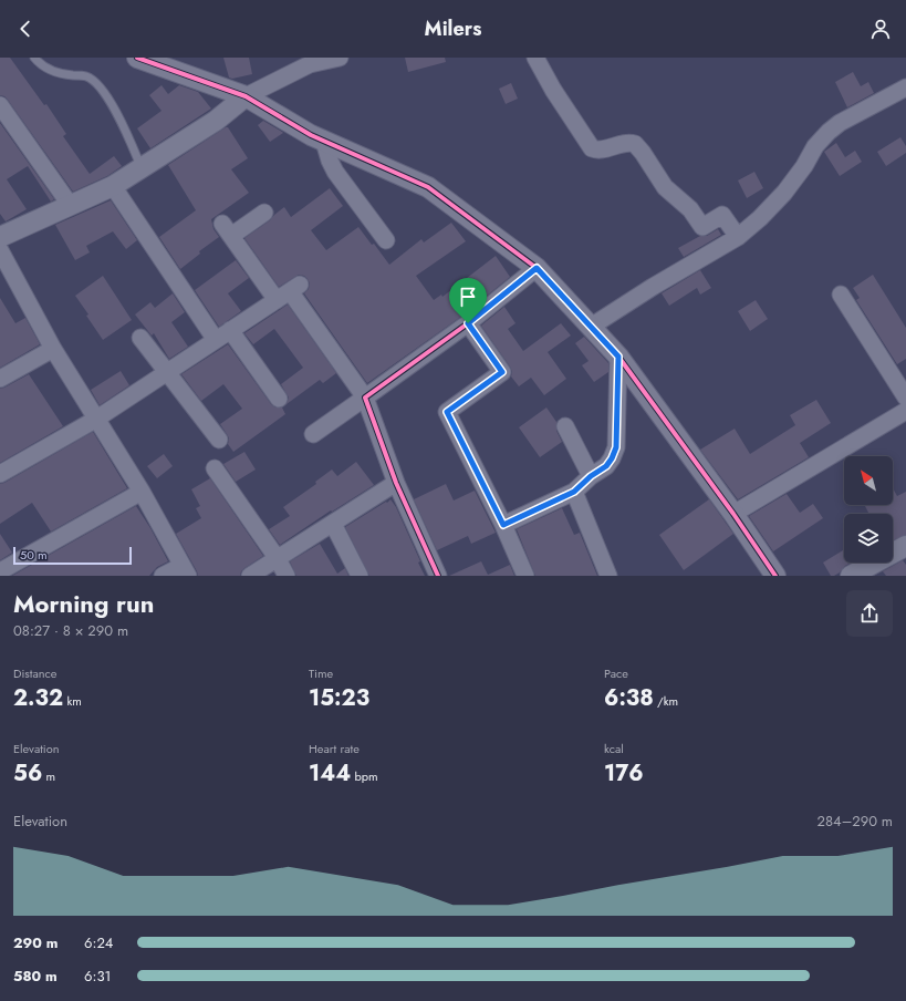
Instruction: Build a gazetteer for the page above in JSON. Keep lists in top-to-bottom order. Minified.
{"scale_bar":"50 m","north":"top left","page":{"header":"Milers","scale":"50 m","heading":["Morning run","08:27 · 8 × 290 m"],"stats":[["Distance","2.32 km"],["Time","15:23"],["Pace","6:38 /km"],["Elevation","56 m"],["Heart rate","144 bpm"],["kcal","176"]],"chart":["Elevation","284–290 m"],"list":[{"name":"290 m","note":"6:24"},{"name":"580 m","note":"6:31"}]}}
